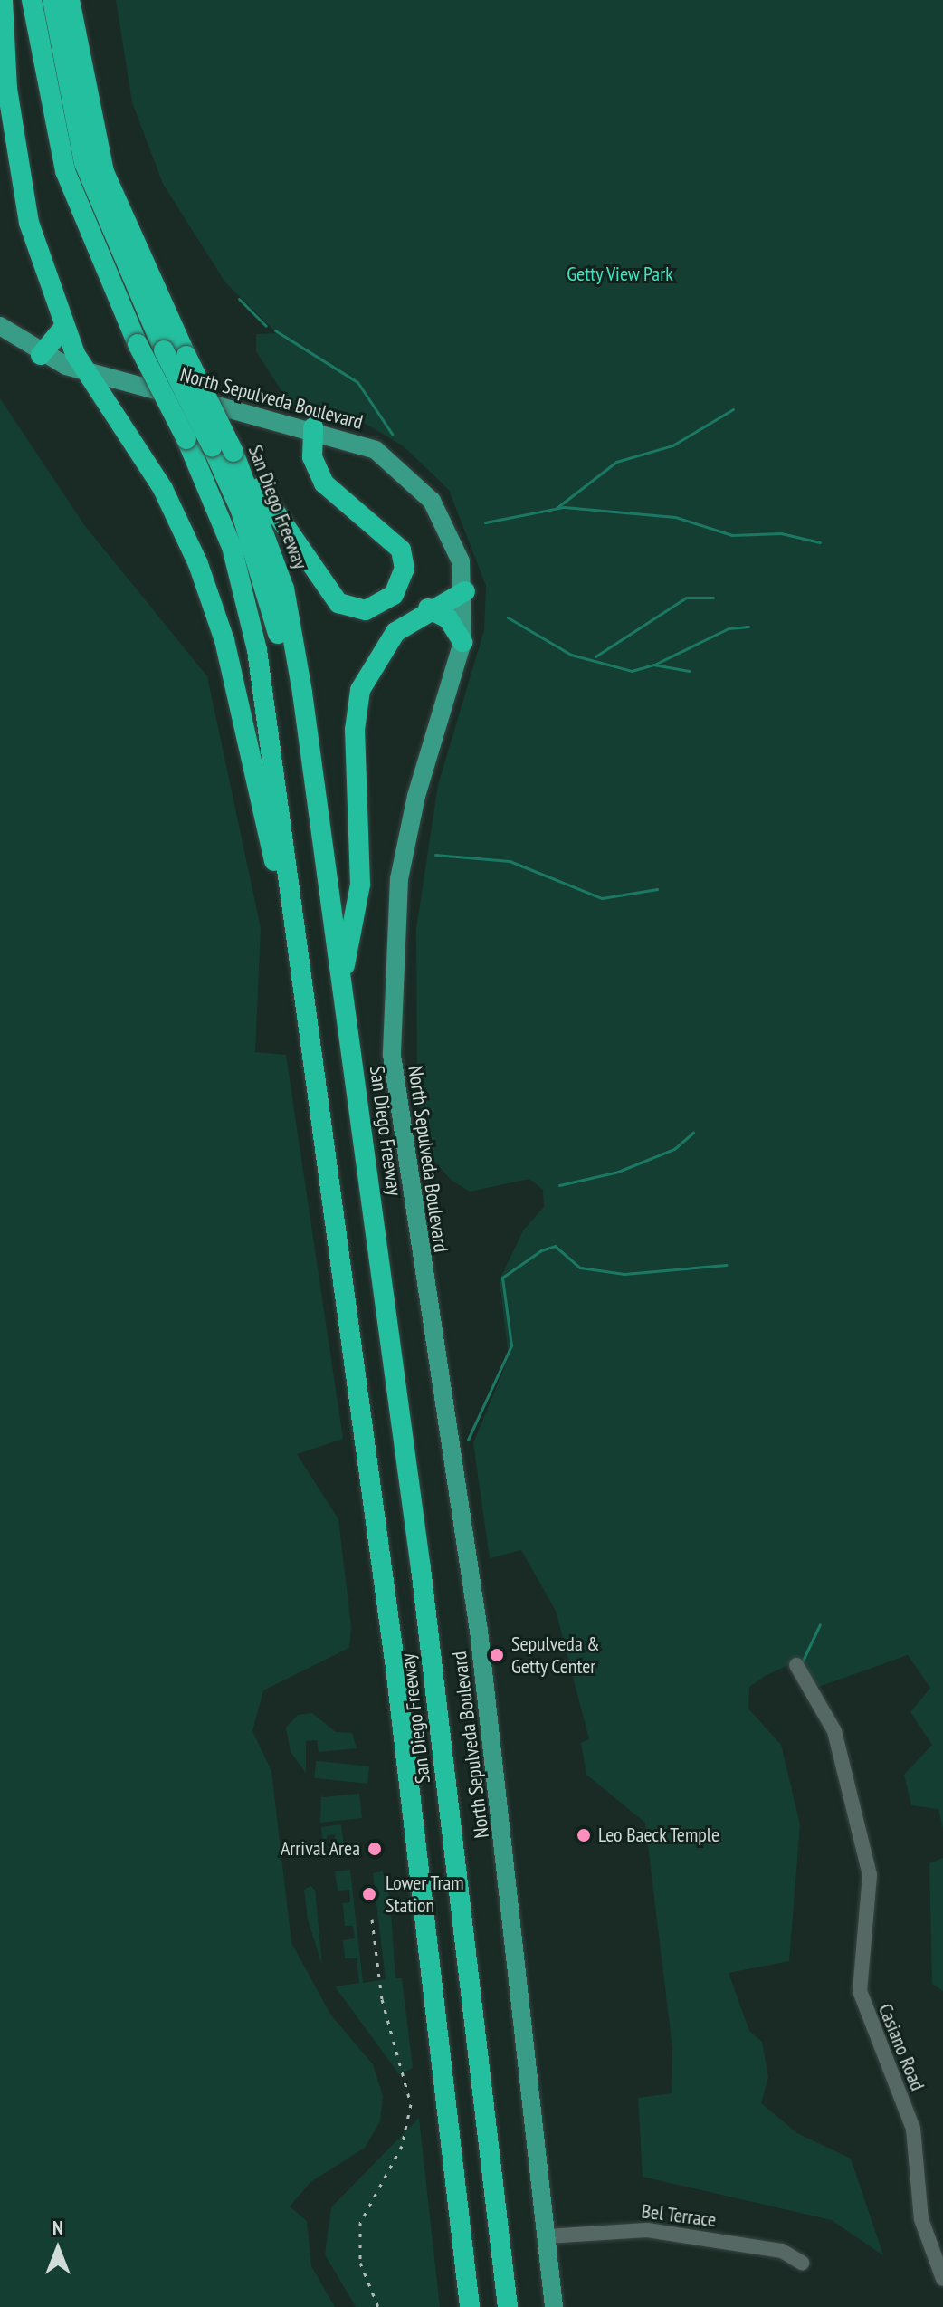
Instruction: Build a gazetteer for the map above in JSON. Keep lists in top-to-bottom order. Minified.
{"streets":{"highway":["San Diego Freeway"],"main road":["North Sepulveda Boulevard"],"street":["Casiano Road","Bel Terrace"]},"crossings":[["North Sepulveda Boulevard","Bel Terrace"]],"parks":["Getty View Park"],"places":["Sepulveda & Getty Center","Leo Baeck Temple","Arrival Area","Lower Tram Station"],"north":"top"}
